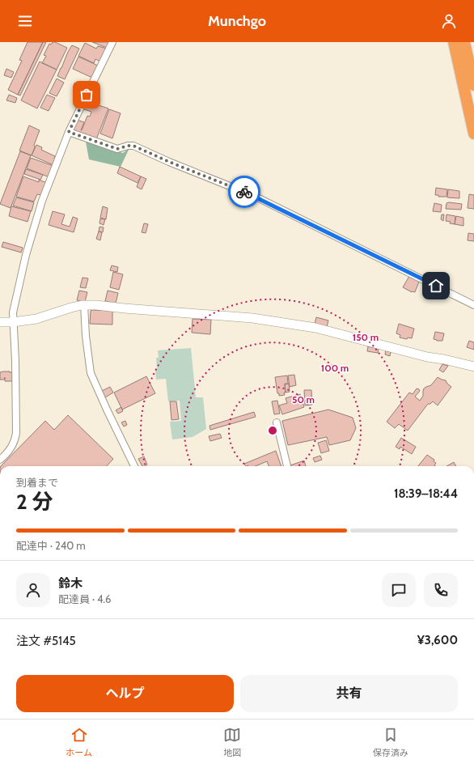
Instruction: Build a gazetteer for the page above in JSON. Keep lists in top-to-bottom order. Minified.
{"page":{"header":"Munchgo","heading":["2 分","到着まで","18:39–18:44"],"panel":["鈴木","配達員 · 4.6","注文 #5145","¥3,600"],"bar":"配達中 · 240 m","buttons":["ヘルプ","共有"],"tabs":["ホーム","地図","保存済み"]},"rings":["150 m","100 m","50 m"]}
